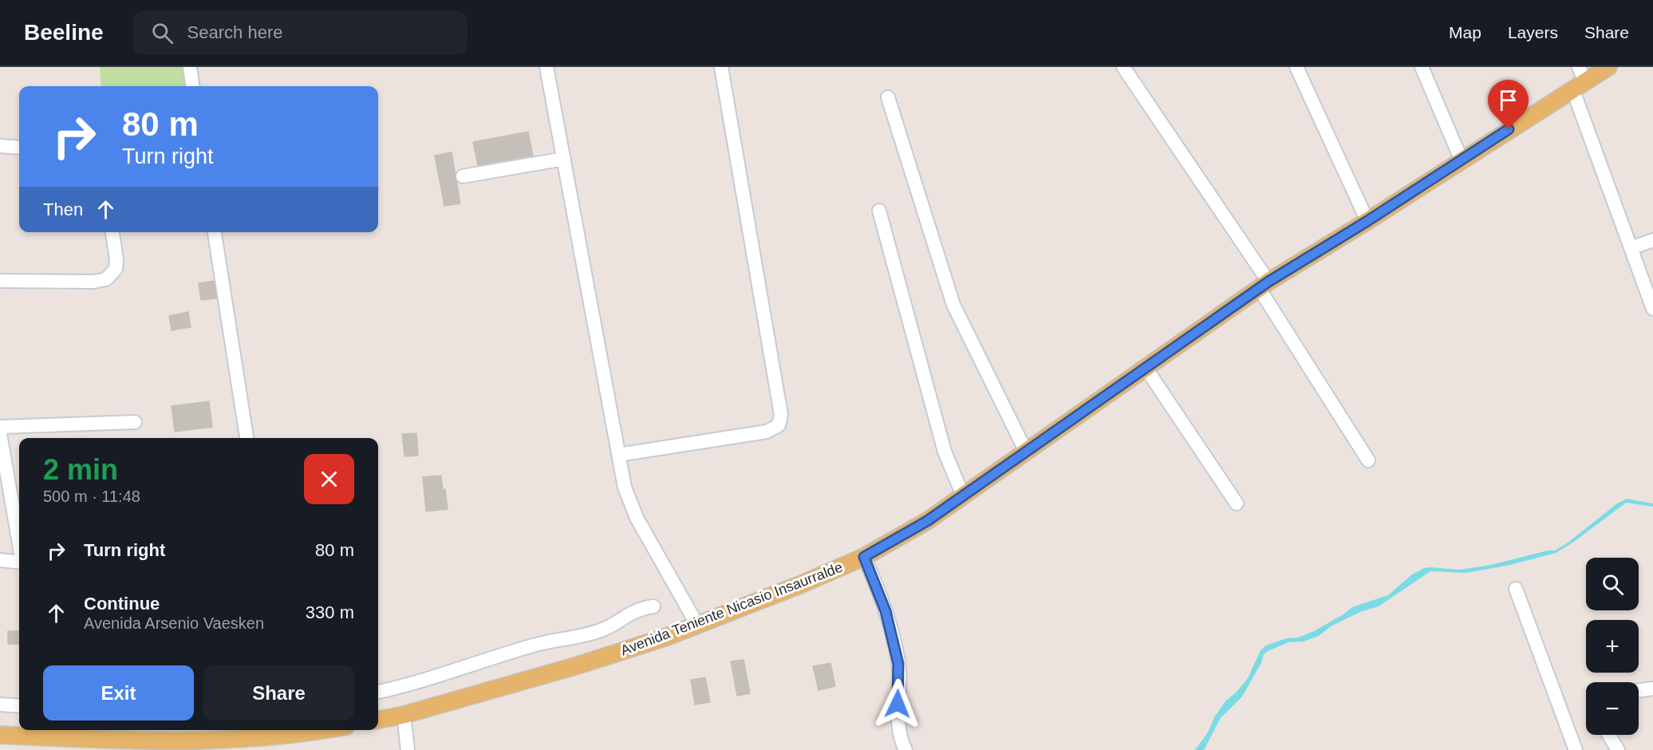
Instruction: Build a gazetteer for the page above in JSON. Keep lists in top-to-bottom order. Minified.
{"streets":{"main road":["Avenida Teniente Nicasio Insaurralde"]},"page":{"header":"Beeline","search":"Search here","nav":["Map","Layers","Share"],"turn":["80 m","Turn right"],"then":"Then","heading":["2 min","500 m · 11:48"],"list":[{"name":"Turn right","value":"80 m"},{"name":"Continue","note":"Avenida Arsenio Vaesken","value":"330 m"}],"map_buttons":["+","−"],"buttons":["Exit","Share"]}}
